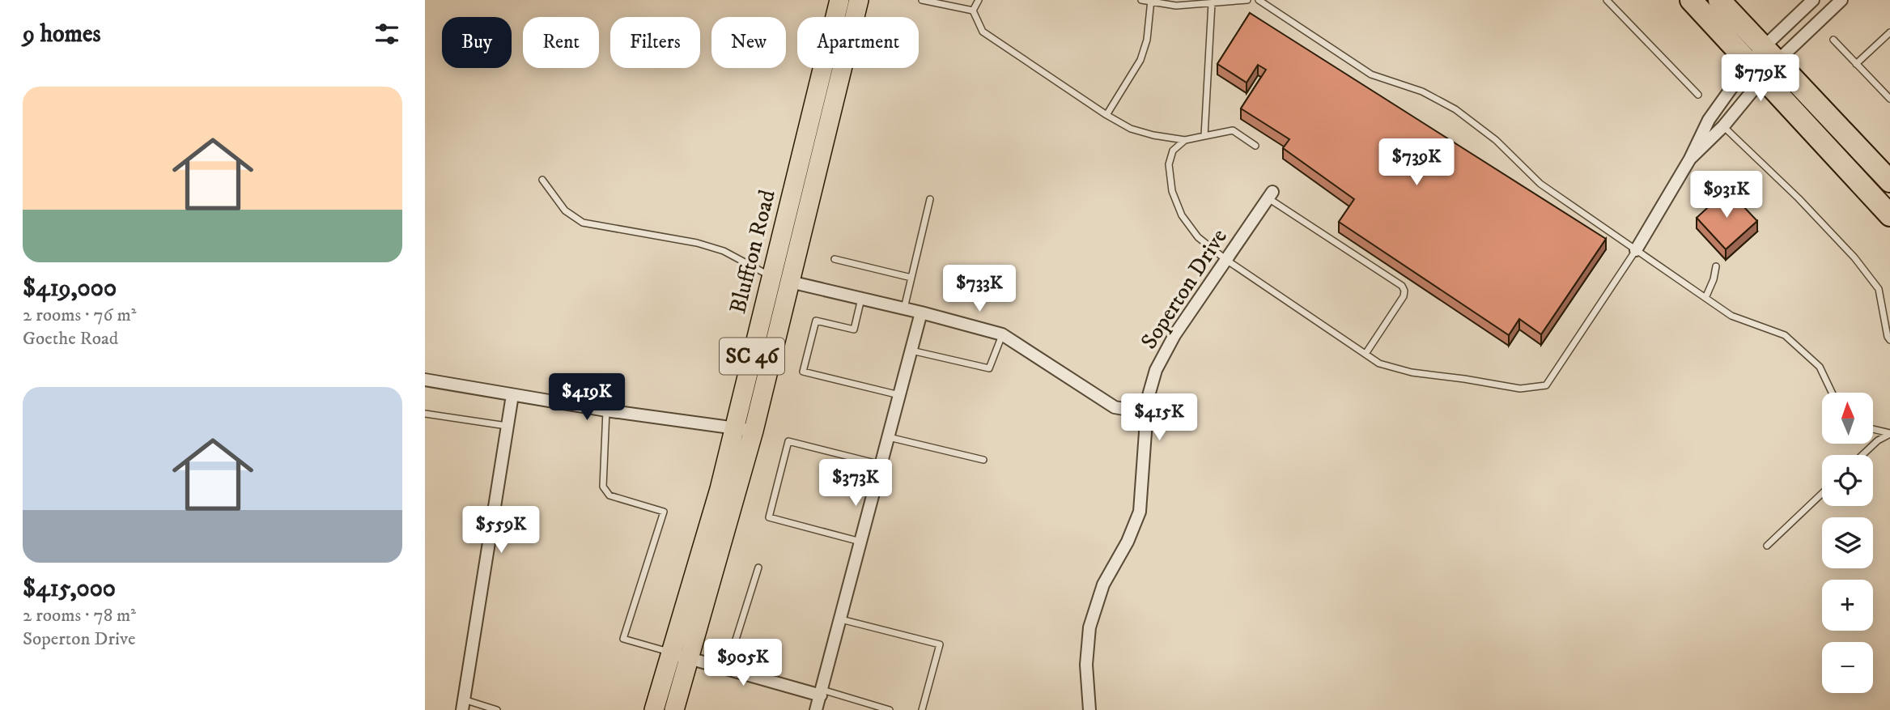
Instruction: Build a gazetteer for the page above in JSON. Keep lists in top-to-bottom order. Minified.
{"streets":{"main road":["Bluffton Road","SC 46"],"street":["Soperton Drive"]},"north":"top","page":{"heading":"9 homes","chip":["Buy","Rent","Filters","New","Apartment"],"price":["$779K","$739K","$931K","$733K","$419K","$415K","$373K","$559K","$905K"],"list":[{"name":"$419,000","note":"2 rooms · 76 m² · Goethe Road"},{"name":"$415,000","note":"2 rooms · 78 m² · Soperton Drive"}],"map_buttons":["+","−"]}}
